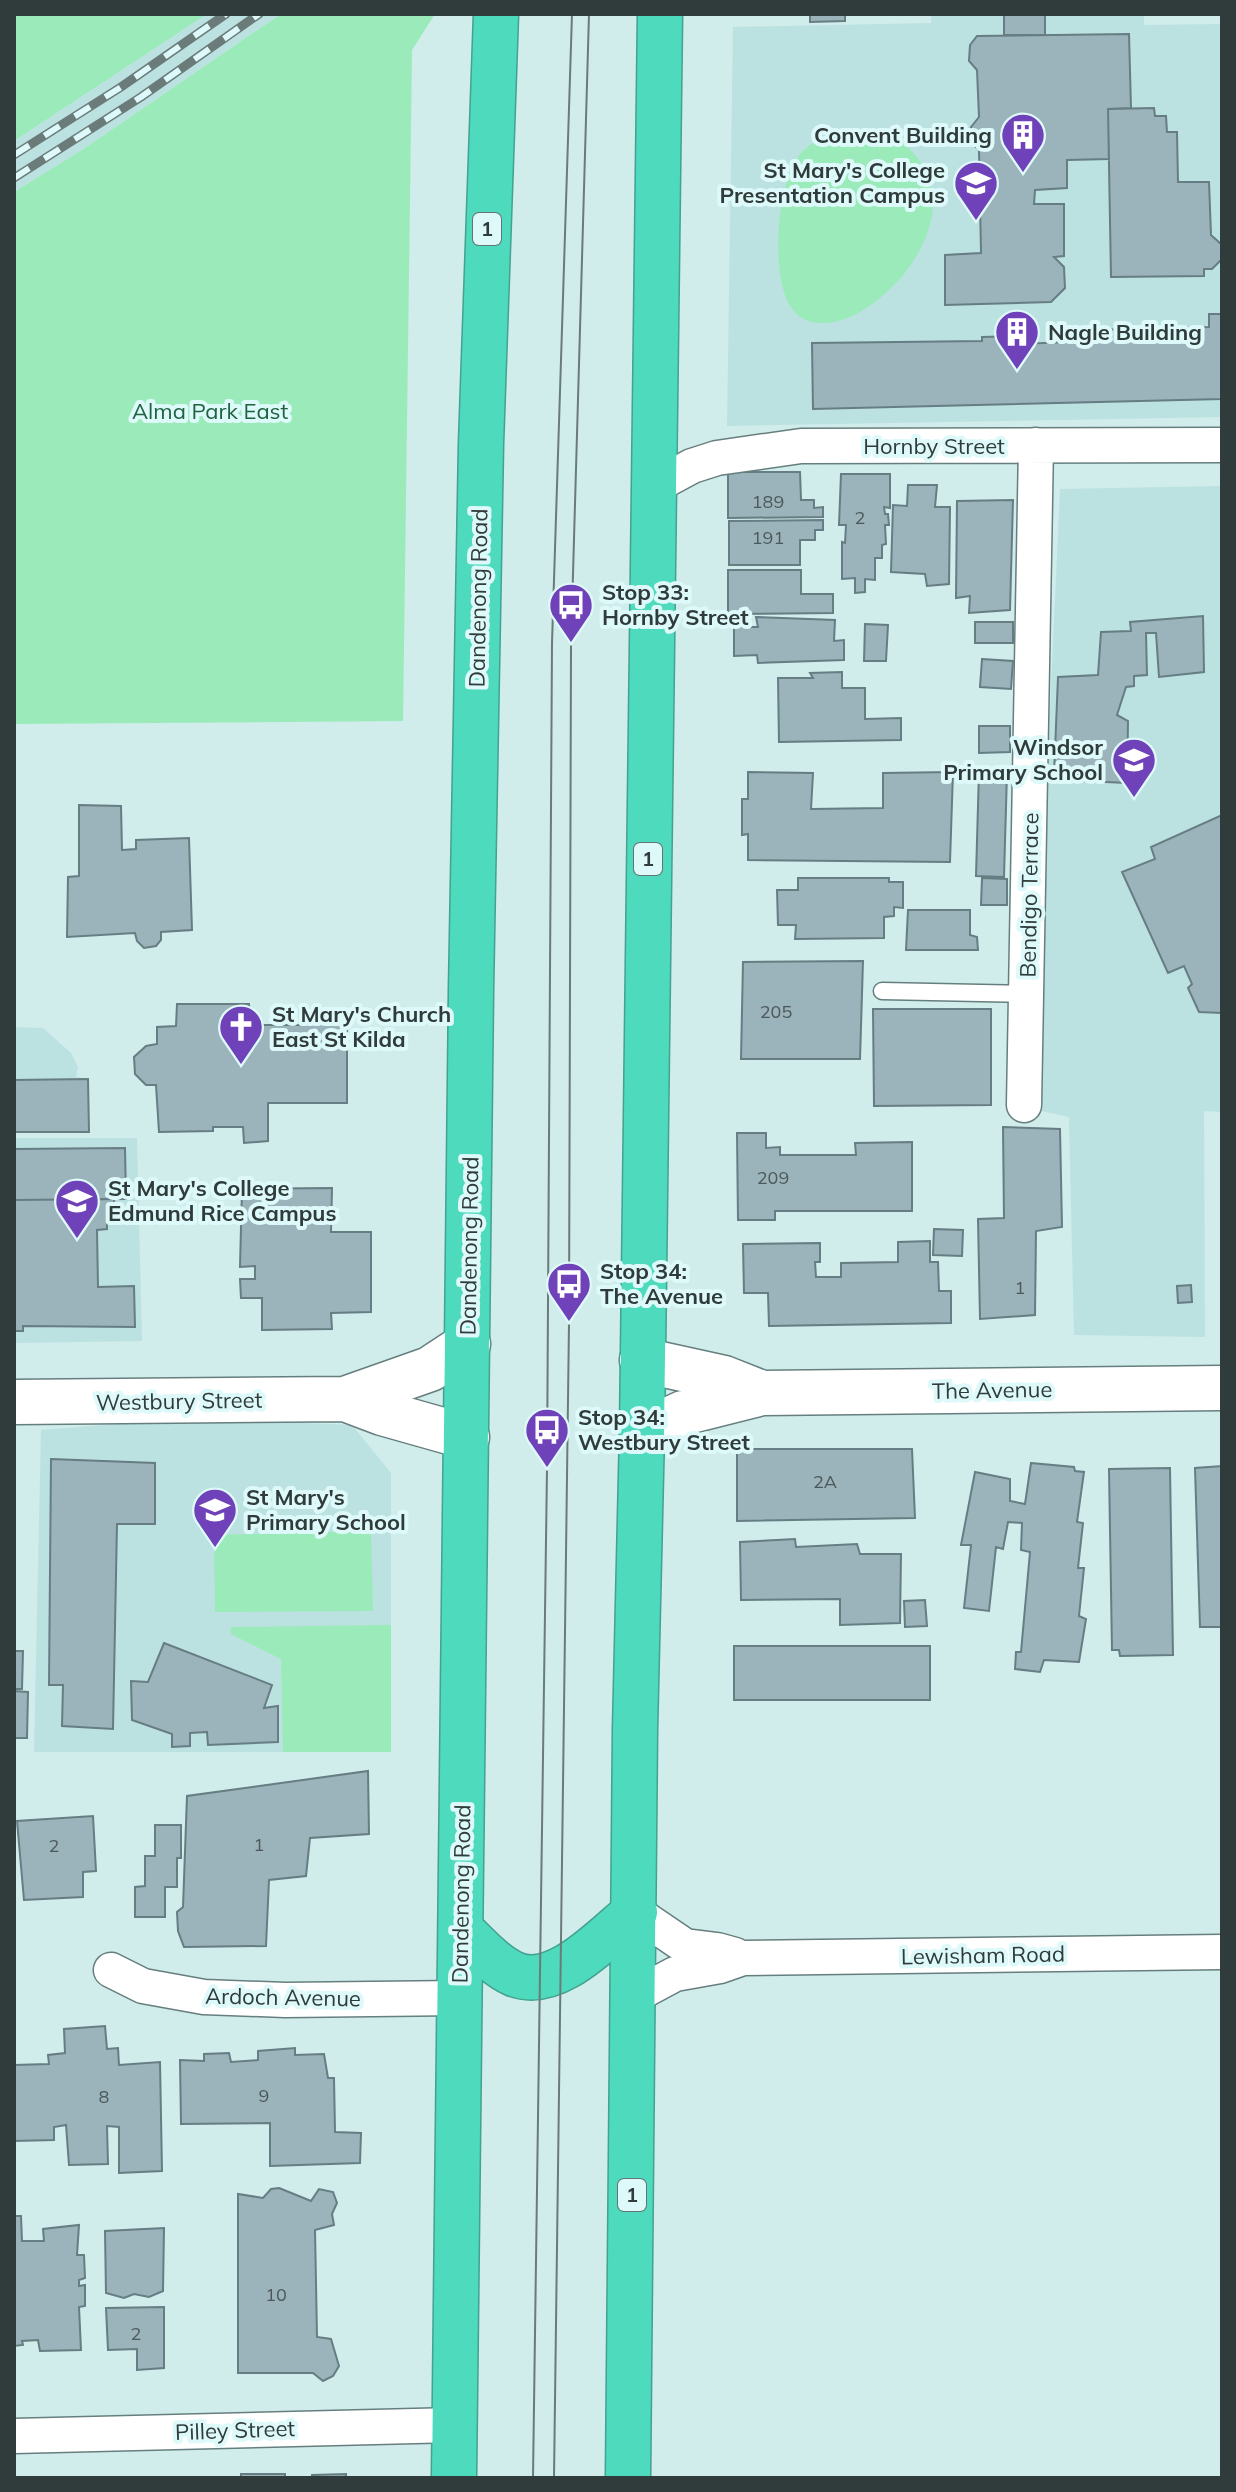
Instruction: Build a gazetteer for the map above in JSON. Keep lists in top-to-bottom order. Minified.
{"streets":{"highway":["1","Dandenong Road"],"street":["Hornby Street","Bendigo Terrace","The Avenue","Westbury Street","Lewisham Road","Ardoch Avenue","Pilley Street"]},"crossings":[["1","Hornby Street"],["1","The Avenue"],["1","Lewisham Road"],["Hornby Street","Bendigo Terrace"],["Dandenong Road","Westbury Street"],["Dandenong Road","Ardoch Avenue"],["Dandenong Road","Pilley Street"]],"parks":["Alma Park East"],"places":{"building":["Convent Building","Nagle Building"],"school or university":["St Mary's College Presentation Campus","Windsor Primary School","St Mary's College Edmund Rice Campus","St Mary's Primary School"],"bus stop":["Stop 33: Hornby Street","Stop 34: The Avenue","Stop 34: Westbury Street"],"church":["St Mary's Church East St Kilda"]},"house_numbers":["189","2","191","205","209","1","2A","1","2","9","8","10","2"]}
